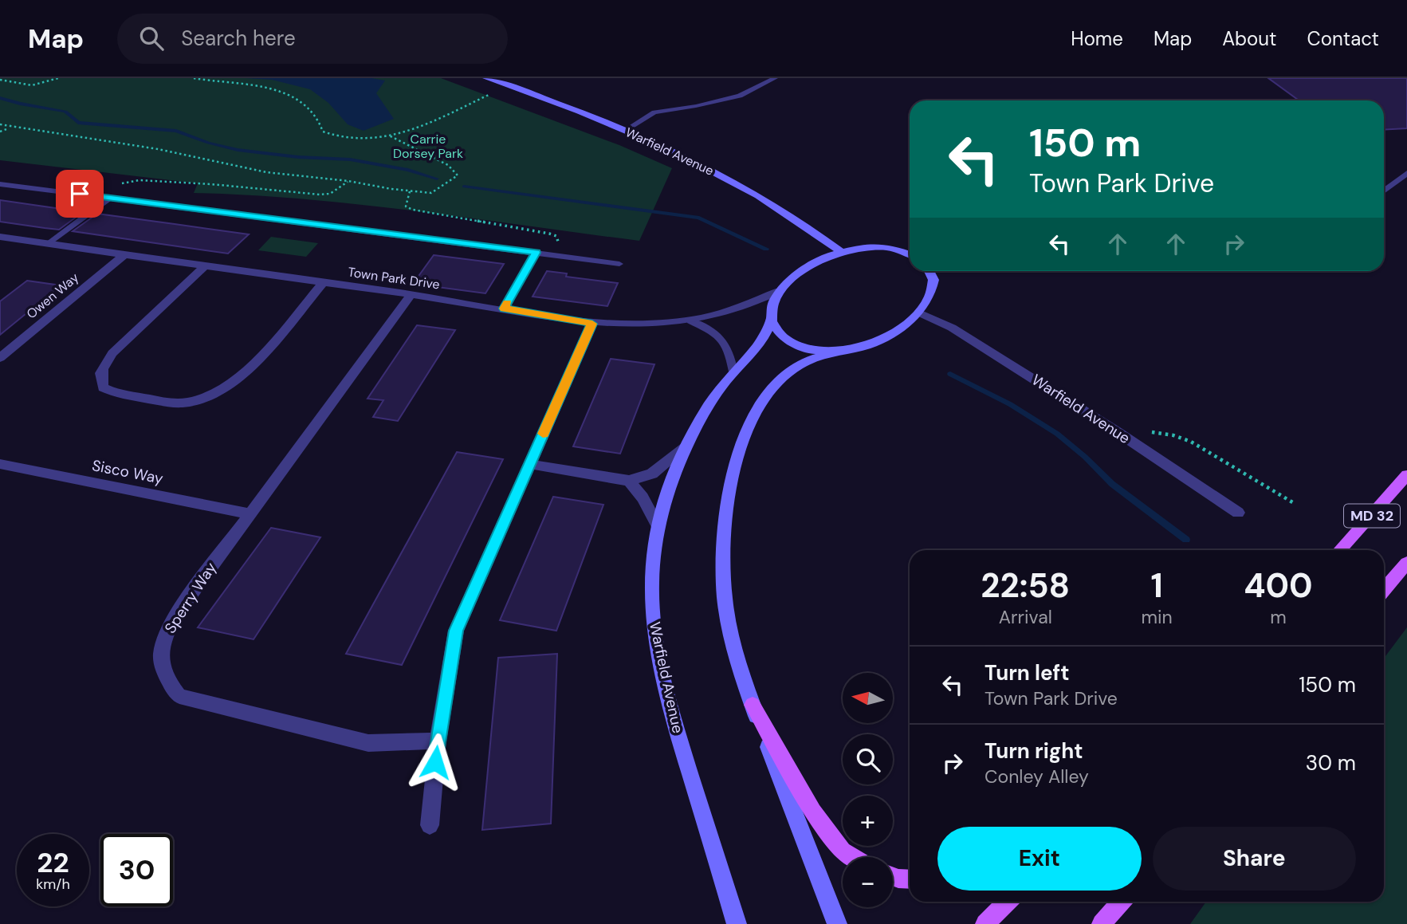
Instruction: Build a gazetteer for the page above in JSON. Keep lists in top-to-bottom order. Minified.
{"streets":{"main road":["MD 32"],"street":["Warfield Avenue","Town Park Drive","Owen Way","Sisco Way","Sperry Way"]},"crossings":[["Warfield Avenue","Town Park Drive"],["Town Park Drive","Owen Way"],["Town Park Drive","Sperry Way"],["Sisco Way","Sperry Way"]],"parks":["Carrie Dorsey Park"],"north":"left","page":{"header":"Map","search":"Search here","nav":["Home","Map","About","Contact"],"turn":["150 m","Town Park Drive"],"eta":["22:58","Arrival","1","min","400","m"],"list":[{"name":"Turn left","note":"Town Park Drive","value":"150 m"},{"name":"Turn right","note":"Conley Alley","value":"30 m"}],"map_buttons":["+","−"],"buttons":["Exit","Share"],"speed":"22 km/h","limit":"30"}}
